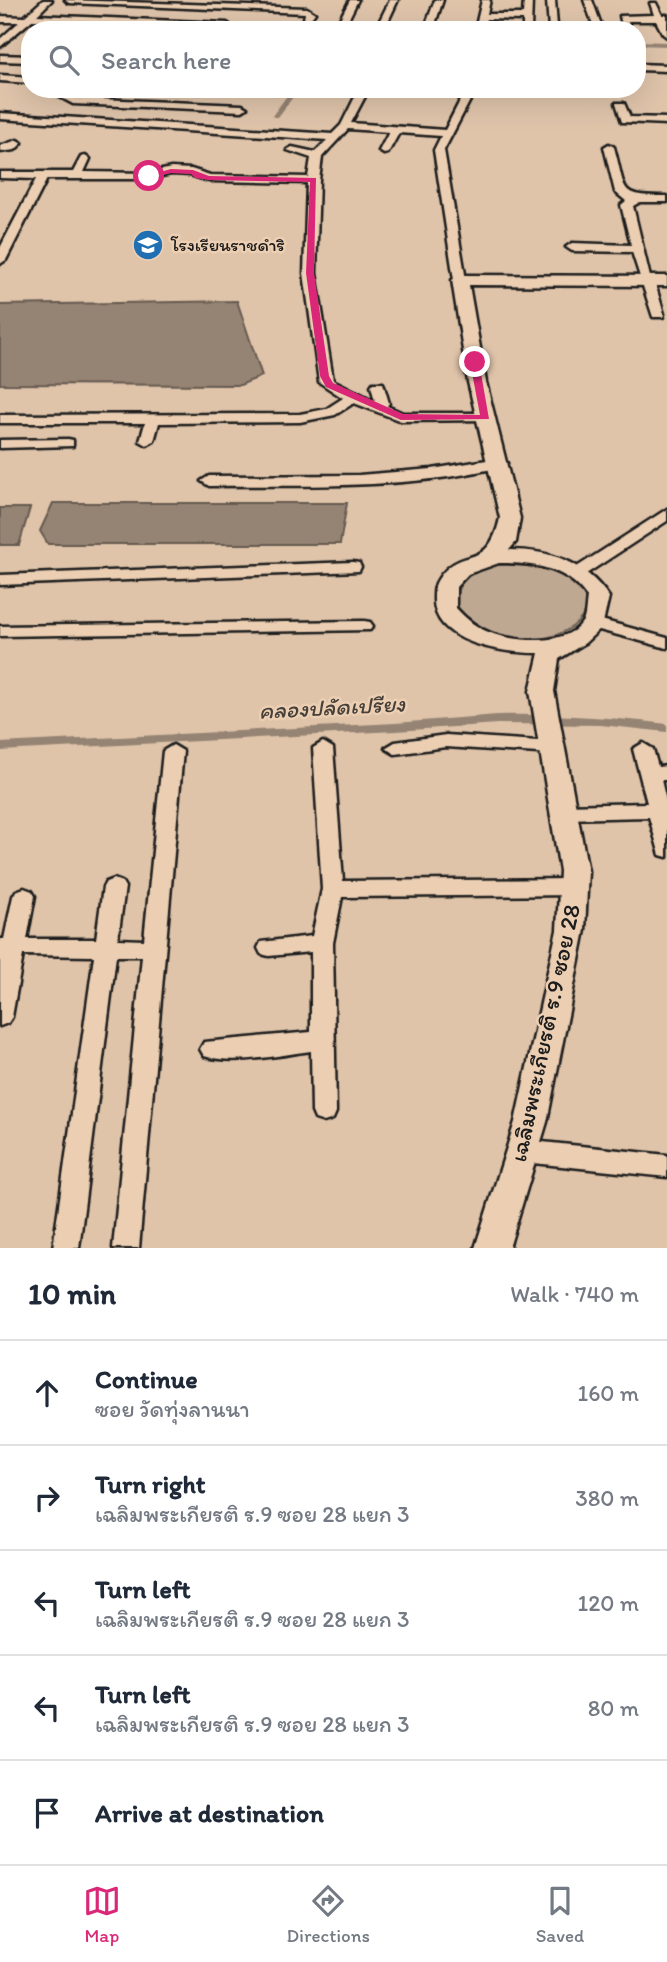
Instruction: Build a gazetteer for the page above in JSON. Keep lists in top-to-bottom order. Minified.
{"streets":{"main road":["เฉลิมพระเกียรติ ร.9 ซอย 28"]},"water":["คลองปลัดเปรียง"],"places":{"school or university":["โรงเรียนราชดำริ"]},"page":{"search":"Search here","heading":["10 min","Walk · 740 m"],"list":[["Continue","ซอย วัดทุ่งลานนา","160 m"],["Turn right","เฉลิมพระเกียรติ ร.9 ซอย 28 แยก 3","380 m"],["Turn left","เฉลิมพระเกียรติ ร.9 ซอย 28 แยก 3","120 m"],["Turn left","เฉลิมพระเกียรติ ร.9 ซอย 28 แยก 3","80 m"],"Arrive at destination"],"nav":["Map","Directions","Saved"]}}
